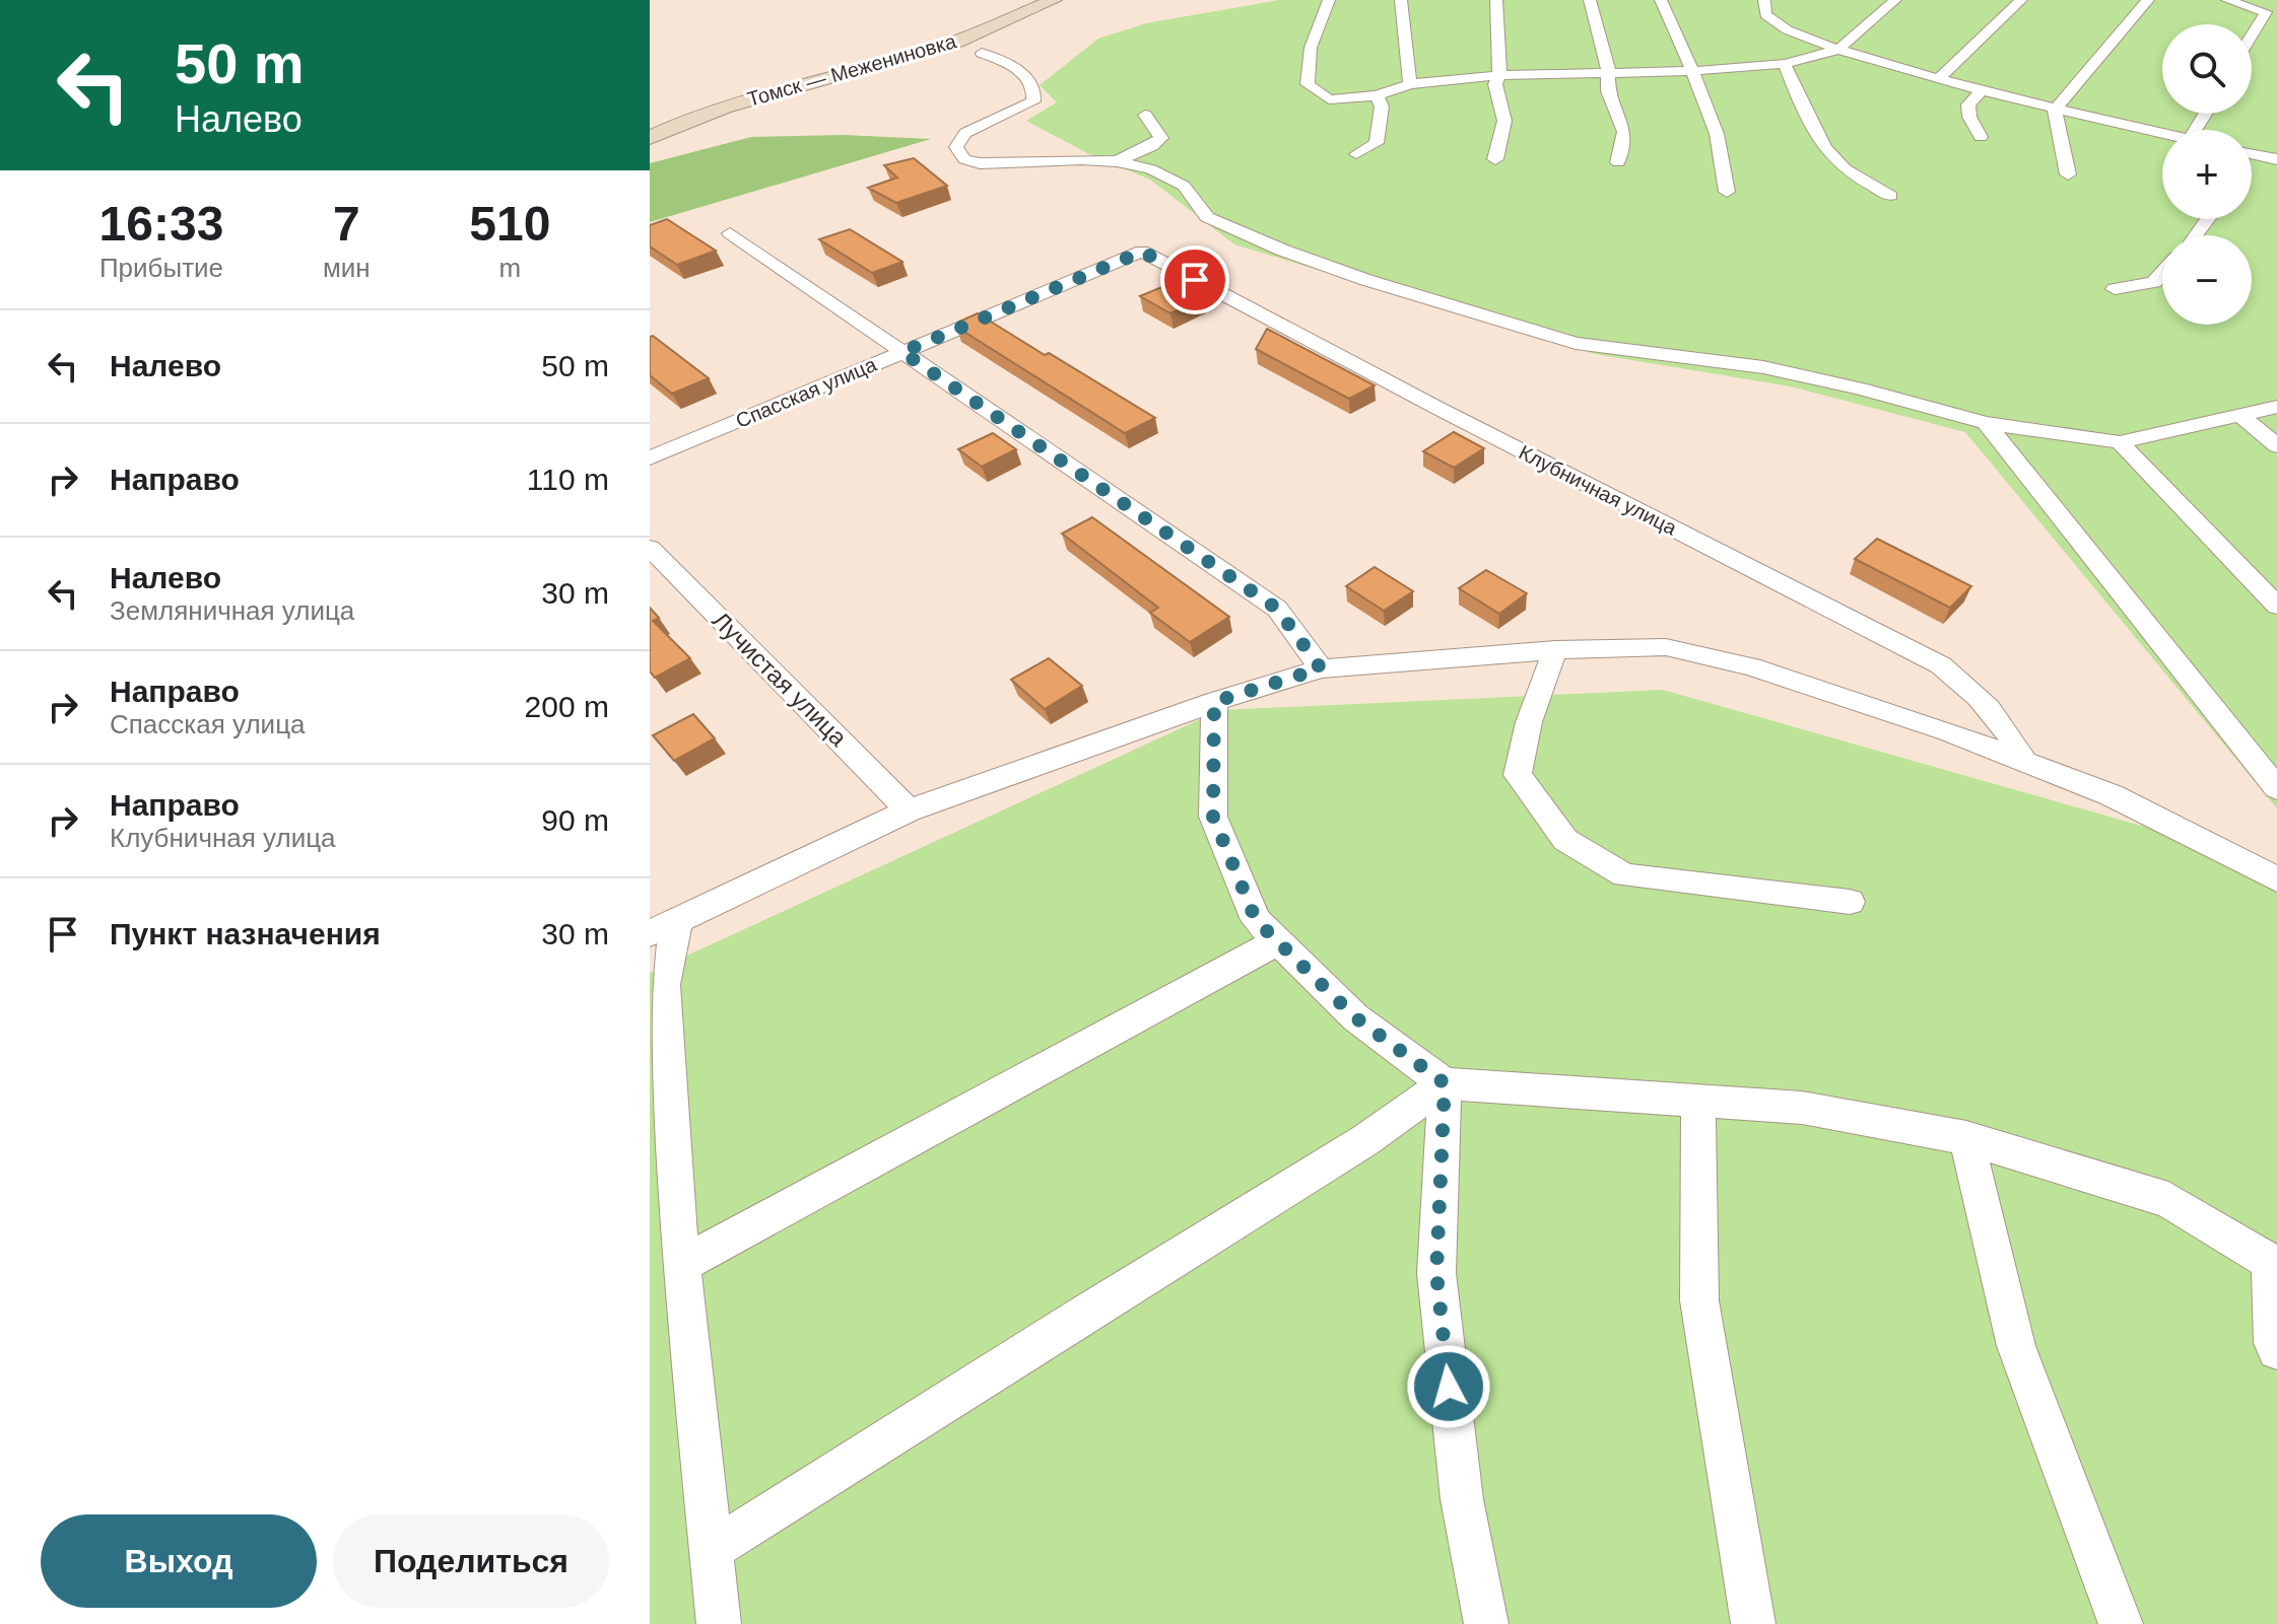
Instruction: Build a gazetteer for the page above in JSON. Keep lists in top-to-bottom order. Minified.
{"streets":{"street":["Томск — Межениновка","Спасская улица","Клубничная улица","Лучистая улица"]},"crossings":[["Спасская улица","Клубничная улица"]],"page":{"turn":["50 m","Налево"],"map_buttons":["+","−"],"eta":["16:33","Прибытие","7","мин","510","m"],"list":[{"name":"Налево","value":"50 m"},{"name":"Направо","value":"110 m"},{"name":"Налево","note":"Земляничная улица","value":"30 m"},{"name":"Направо","note":"Спасская улица","value":"200 m"},{"name":"Направо","note":"Клубничная улица","value":"90 m"},{"name":"Пункт назначения","value":"30 m"}],"buttons":["Выход","Поделиться"]}}
